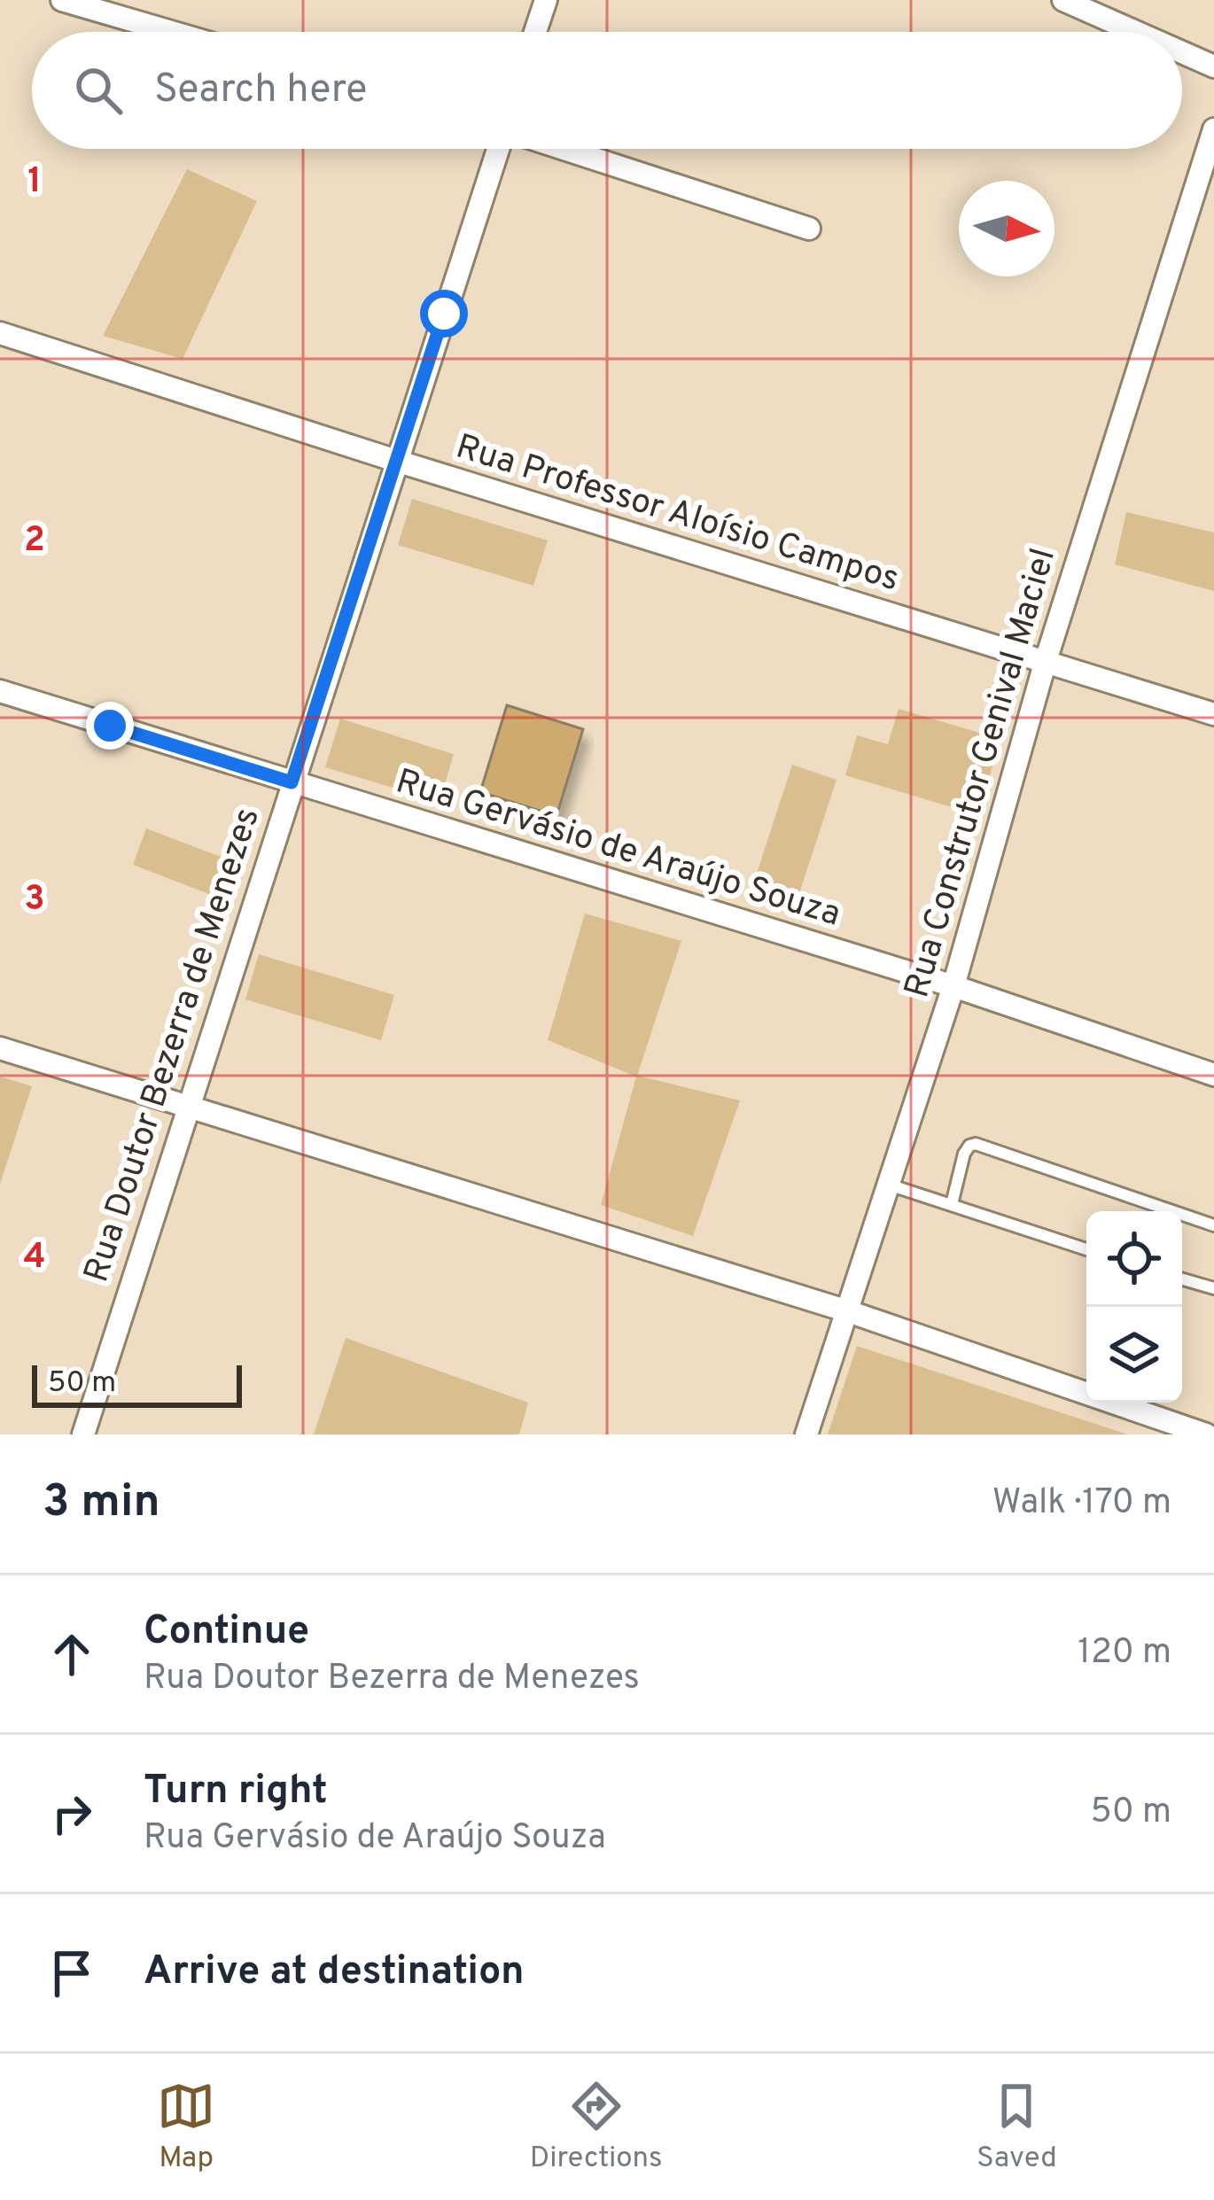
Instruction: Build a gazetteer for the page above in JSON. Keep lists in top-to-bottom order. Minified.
{"streets":{"street":["Rua Professor Aloísio Campos","Rua Construtor Genival Maciel","Rua Gervásio de Araújo Souza","Rua Doutor Bezerra de Menezes"]},"crossings":[["Rua Professor Aloísio Campos","Rua Construtor Genival Maciel"],["Rua Professor Aloísio Campos","Rua Doutor Bezerra de Menezes"],["Rua Construtor Genival Maciel","Rua Gervásio de Araújo Souza"],["Rua Gervásio de Araújo Souza","Rua Doutor Bezerra de Menezes"]],"scale_bar":"50 m","north":"right","page":{"search":"Search here","scale":"50 m","heading":["3 min","Walk · 170 m"],"list":[["Continue","Rua Doutor Bezerra de Menezes","120 m"],["Turn right","Rua Gervásio de Araújo Souza","50 m"],"Arrive at destination"],"nav":["Map","Directions","Saved"]},"grid":{"rows":["1","2","3","4"]}}
